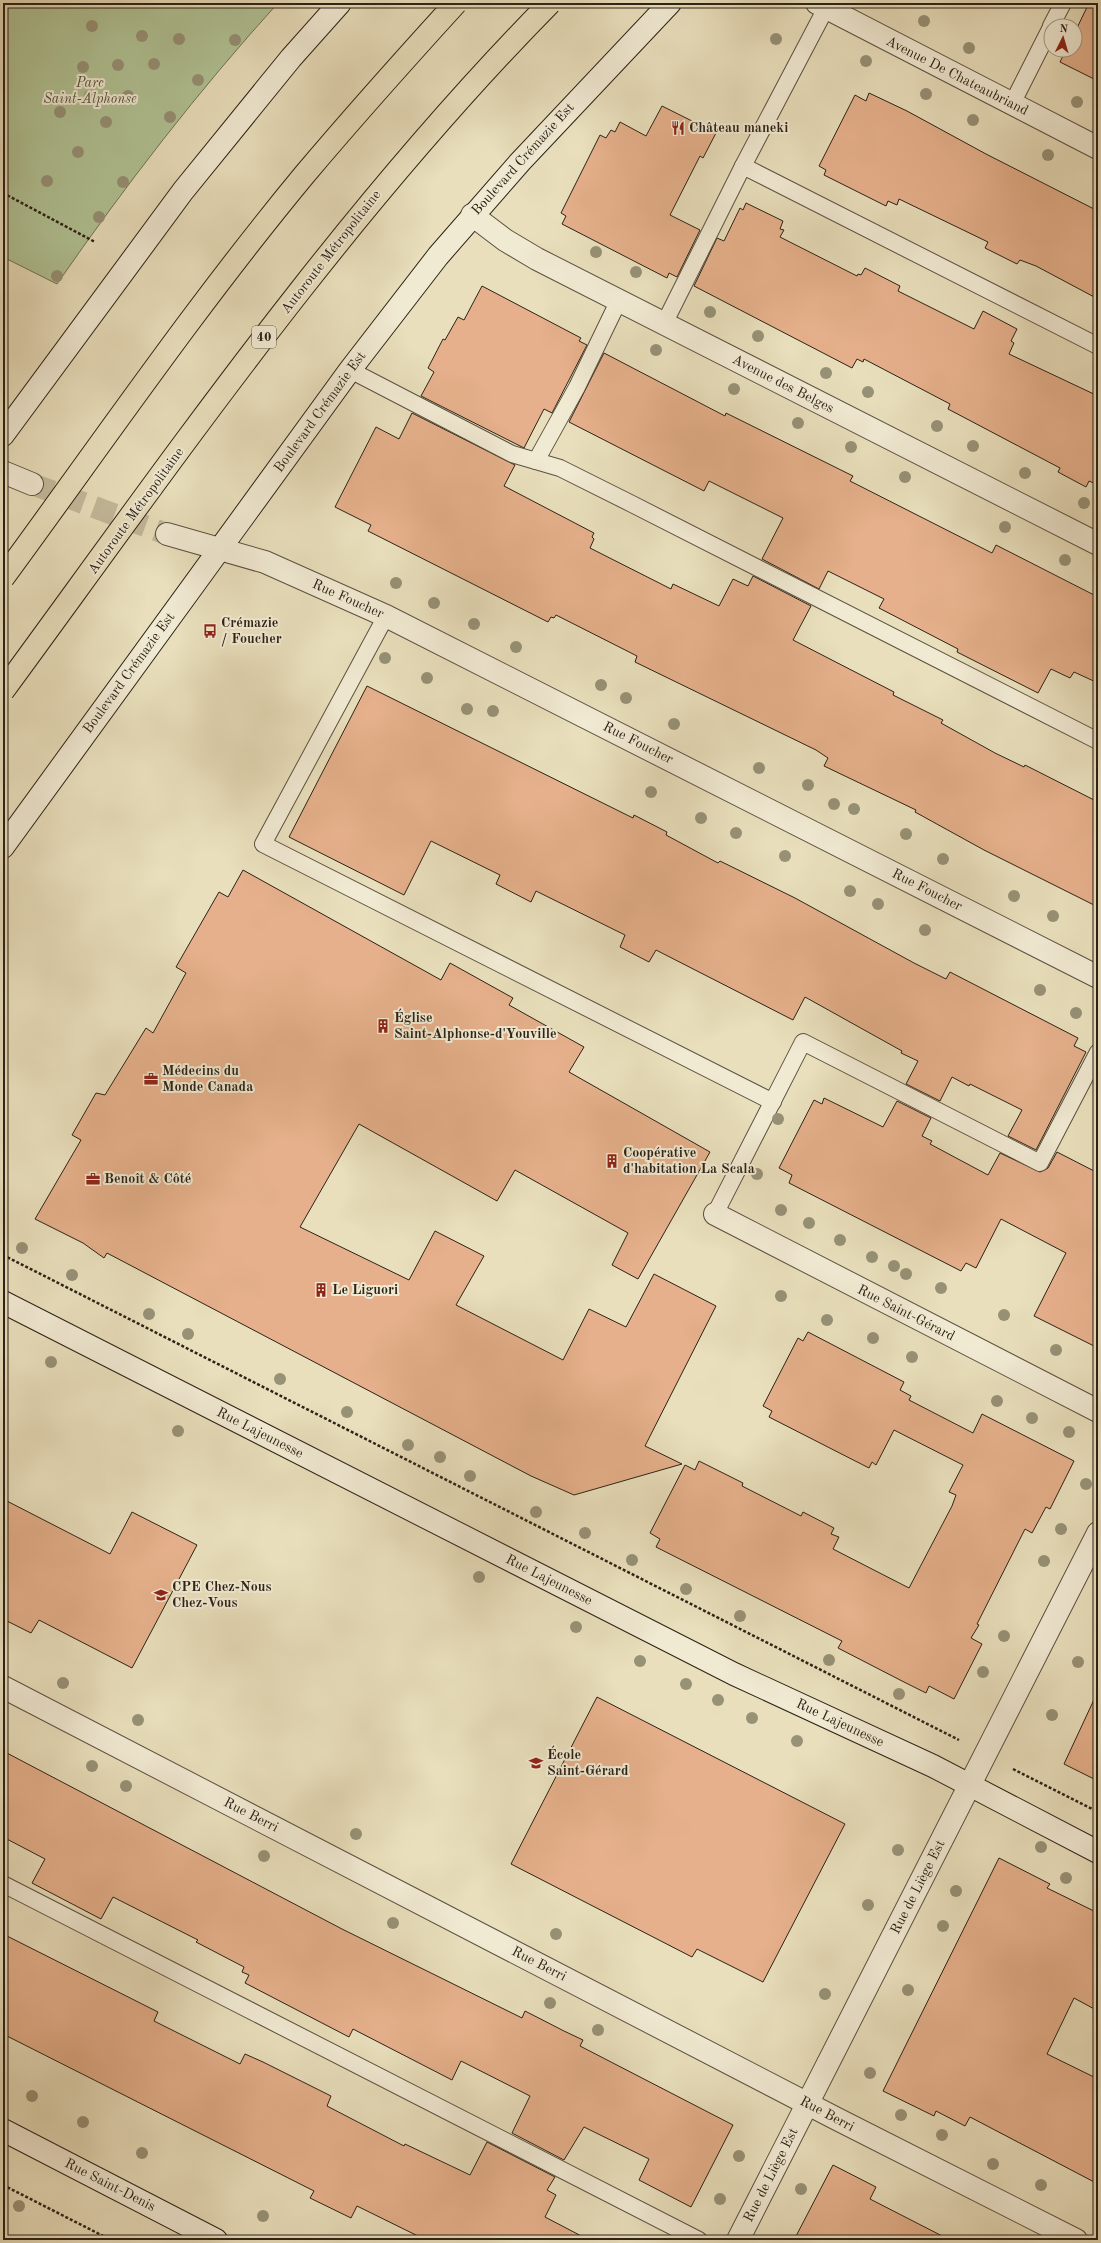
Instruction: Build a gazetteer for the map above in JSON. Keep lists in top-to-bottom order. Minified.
{"streets":{"highway":["Autoroute Métropolitaine","40"],"street":["Avenue De Chateaubriand","Boulevard Crémazie Est","Avenue des Belges","Rue Foucher","Rue Saint-Gérard","Rue Lajeunesse","Rue Berri","Rue de Liège Est","Rue Saint-Denis"]},"crossings":[["Boulevard Crémazie Est","Avenue des Belges"],["Boulevard Crémazie Est","Rue Foucher"],["Rue Lajeunesse","Rue de Liège Est"],["Rue Berri","Rue de Liège Est"]],"parks":["Parc Saint-Alphonse"],"places":{"restaurant":["Château maneki"],"bus stop":["Crémazie / Foucher"],"building":["Église Saint-Alphonse-d'Youville","Coopérative d'habitation La Scala","Le Liguori"],"office":["Médecins du Monde Canada","Benoît & Côté"],"school or university":["CPE Chez-Nous Chez-Vous","École Saint-Gérard"]},"north":"top"}
